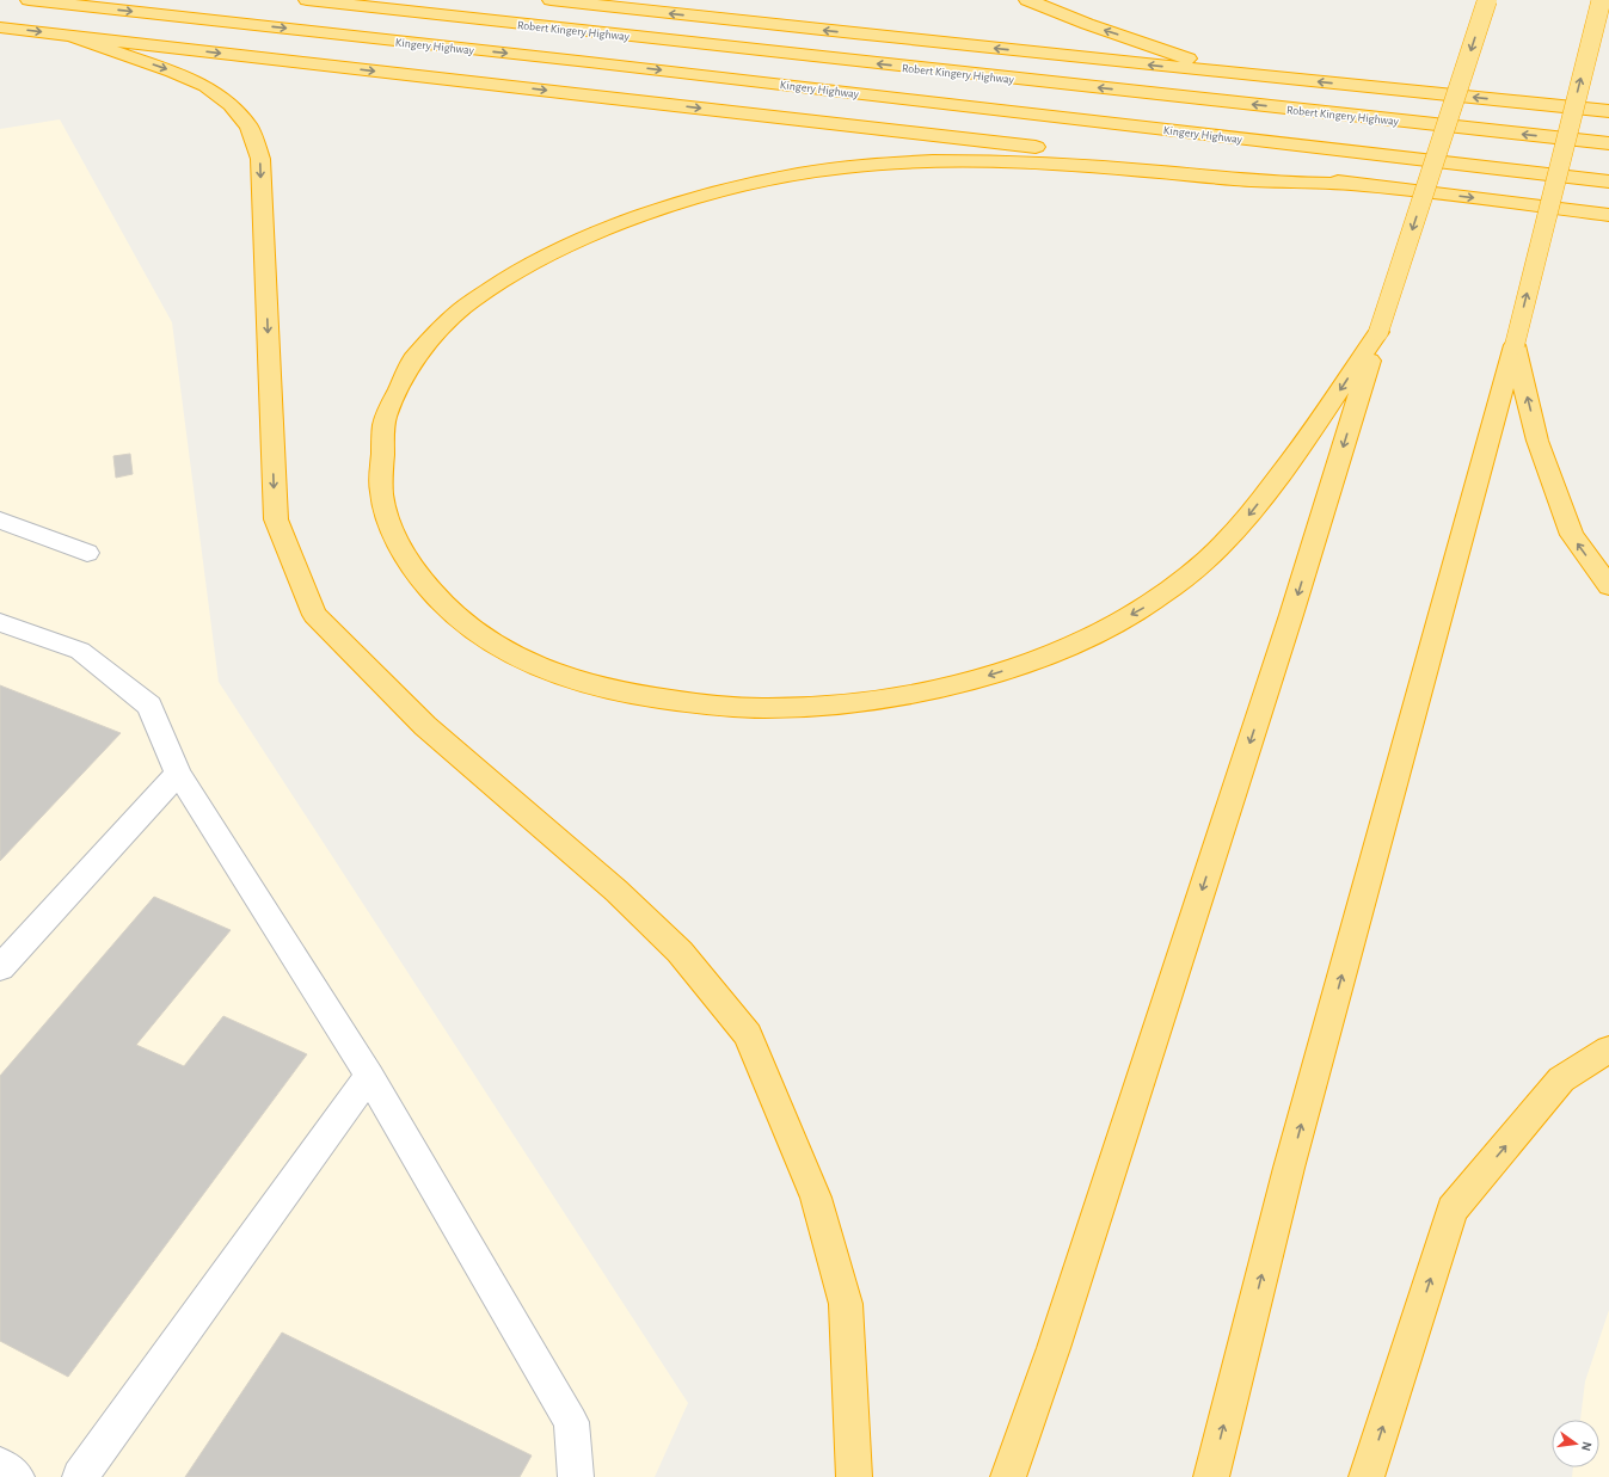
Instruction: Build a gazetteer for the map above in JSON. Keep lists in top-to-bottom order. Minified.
{"streets":{"highway":["Robert Kingery Highway","Kingery Highway"]},"north":"right"}
